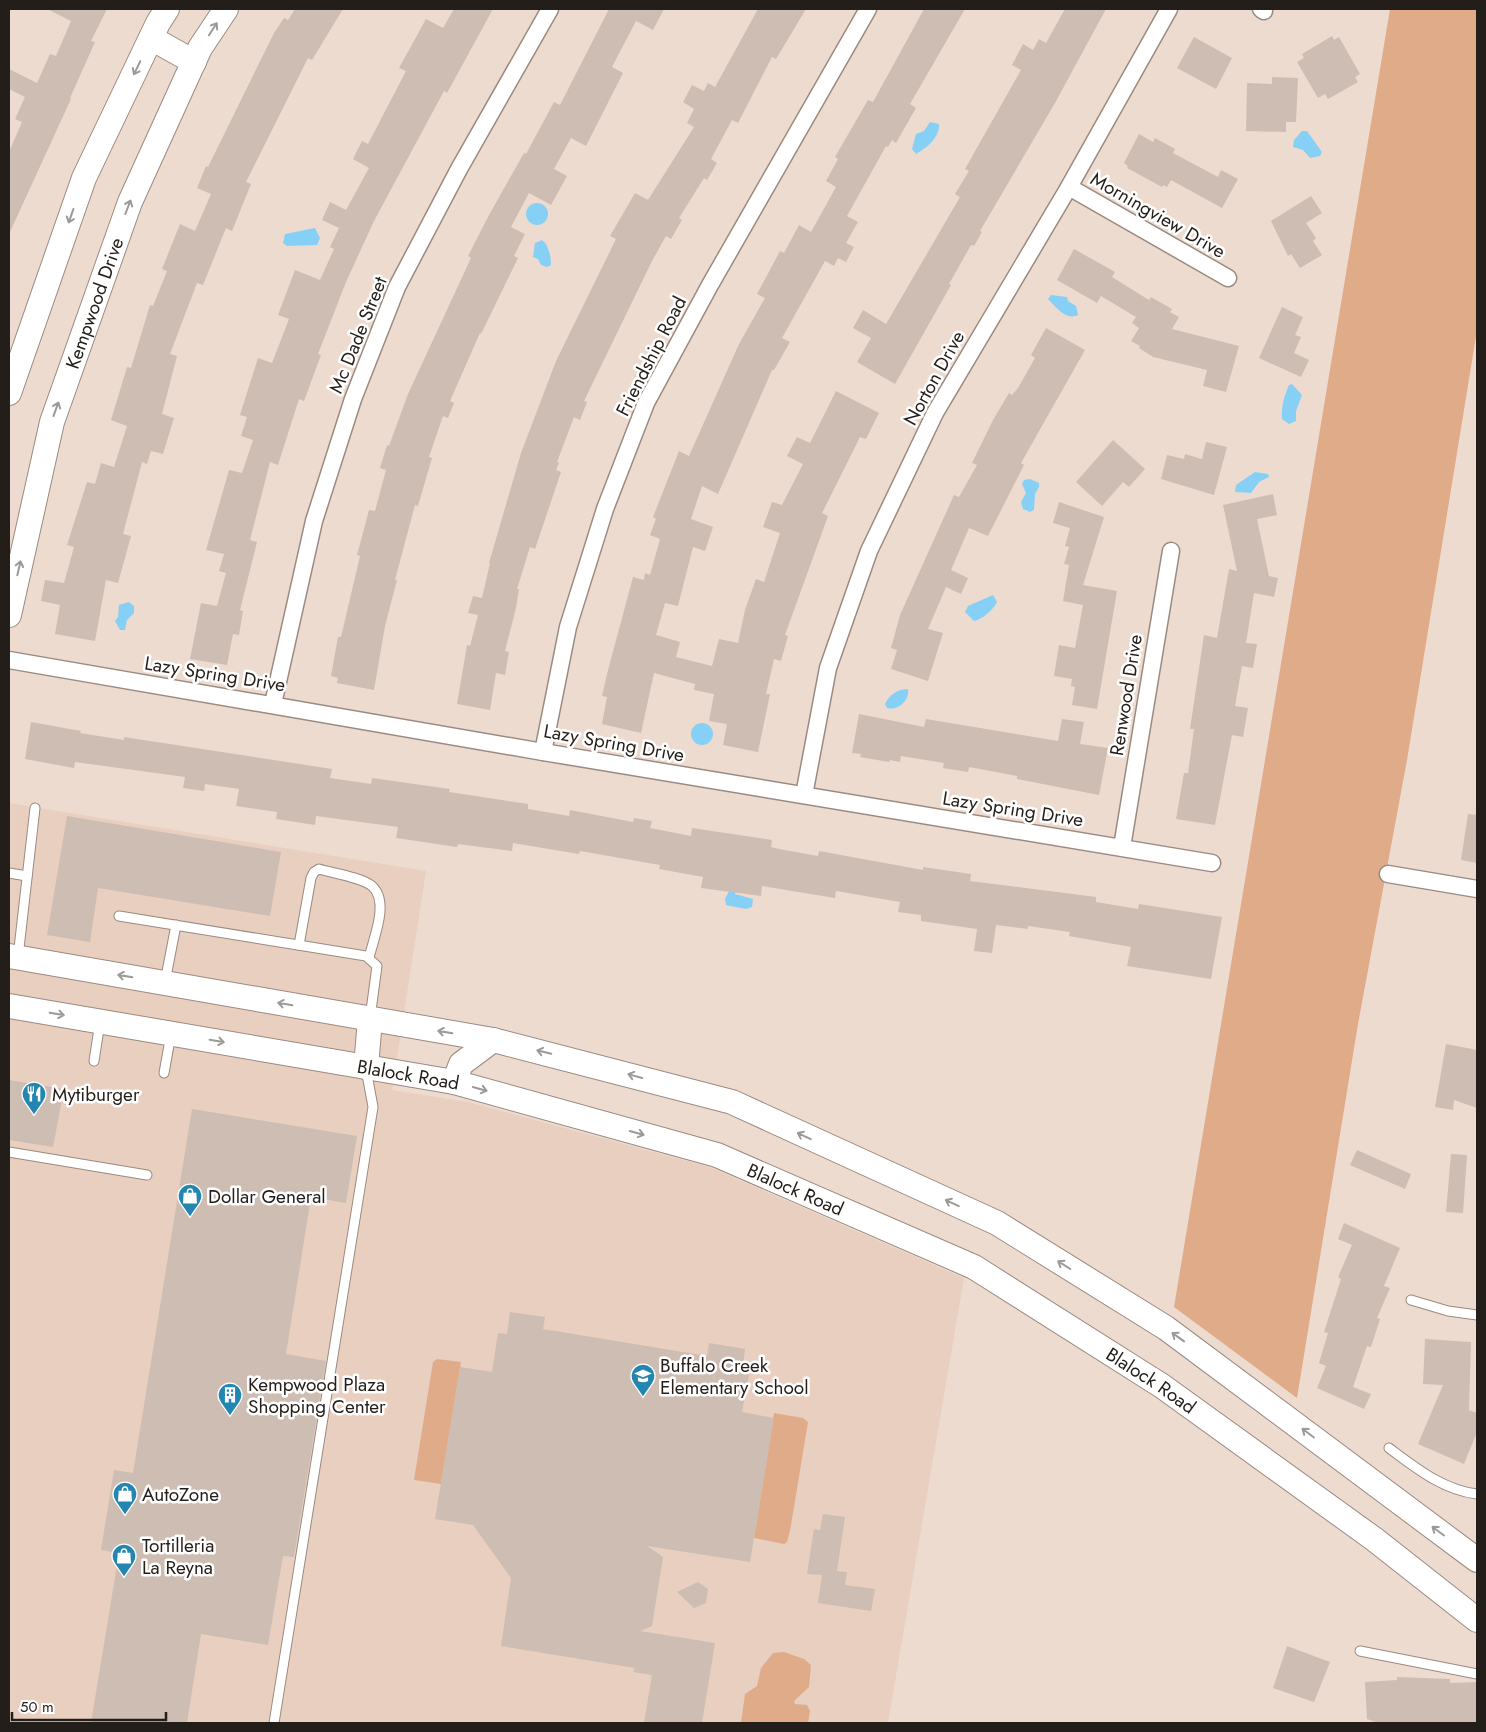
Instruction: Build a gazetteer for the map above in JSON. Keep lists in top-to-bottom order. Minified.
{"streets":{"main road":["Kempwood Drive","Blalock Road"],"street":["Morningview Drive","Mc Dade Street","Friendship Road","Norton Drive","Lazy Spring Drive","Renwood Drive"]},"crossings":[["Morningview Drive","Norton Drive"],["Mc Dade Street","Lazy Spring Drive"],["Friendship Road","Lazy Spring Drive"],["Norton Drive","Lazy Spring Drive"],["Lazy Spring Drive","Renwood Drive"]],"places":{"restaurant":["Mytiburger"],"shop":["Dollar General","AutoZone","Tortilleria La Reyna"],"school or university":["Buffalo Creek Elementary School"],"building":["Kempwood Plaza Shopping Center"]},"scale_bar":"50 m"}
